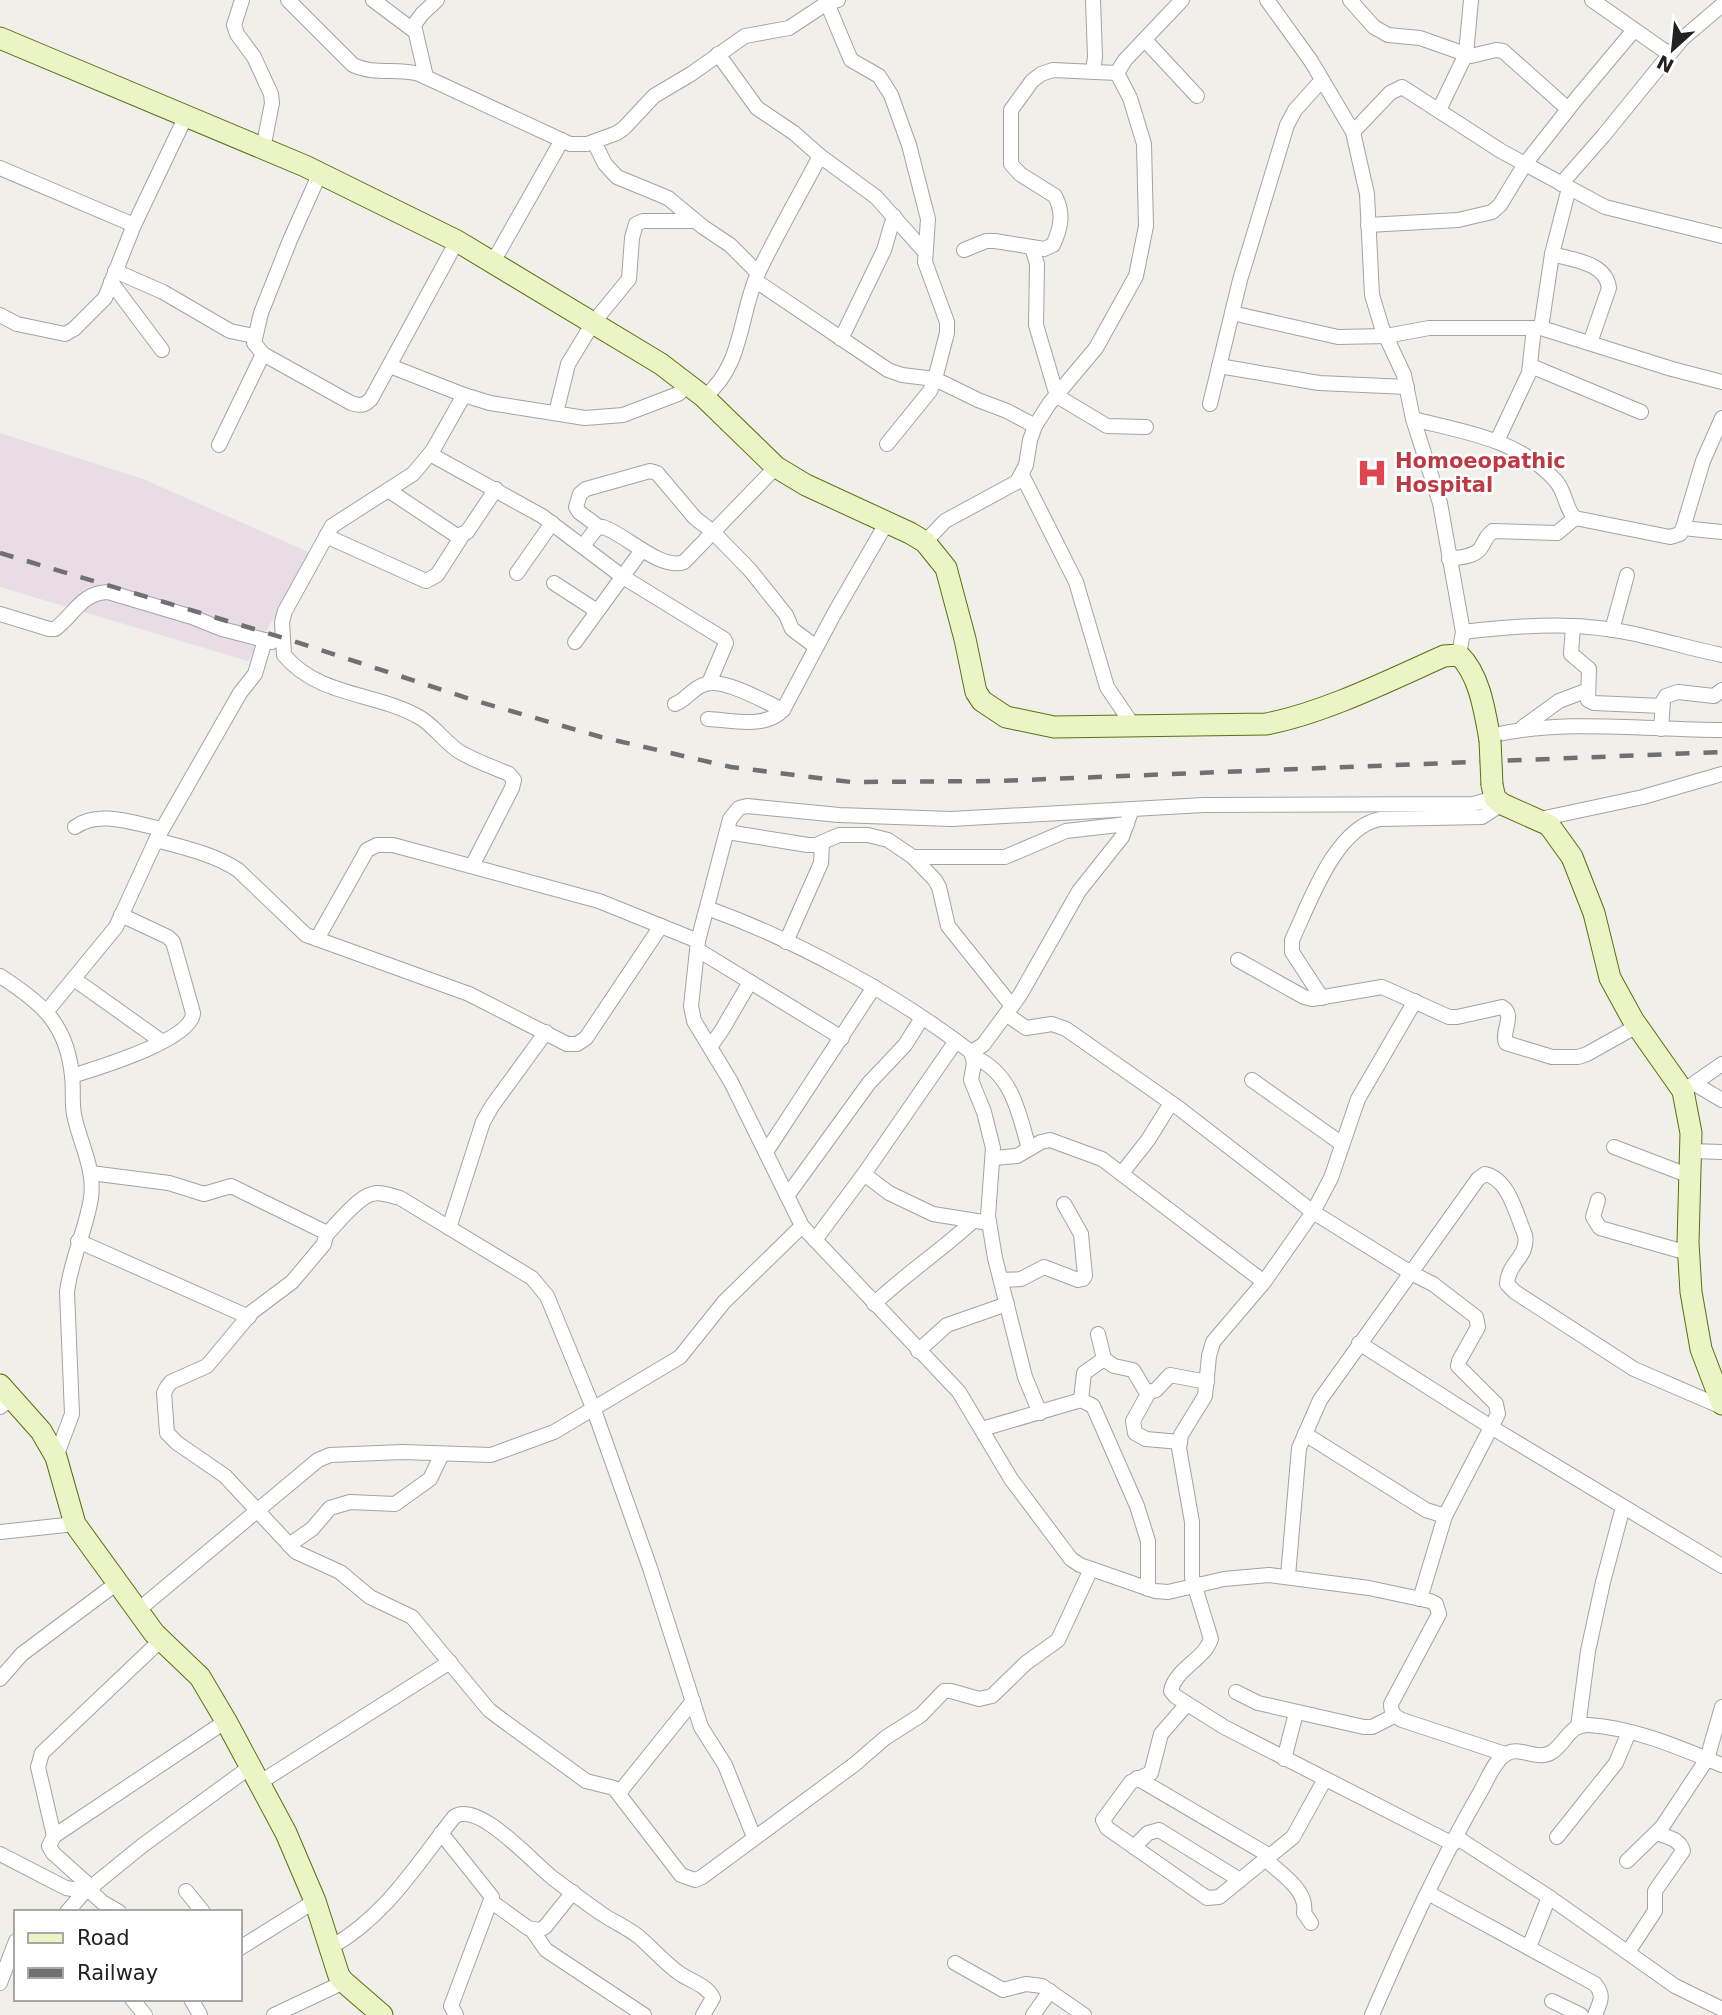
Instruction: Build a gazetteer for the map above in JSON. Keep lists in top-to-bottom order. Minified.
{"places":{"hospital":["Homoeopathic Hospital"]},"legend":["Road","Railway"],"north":"bottom left"}
